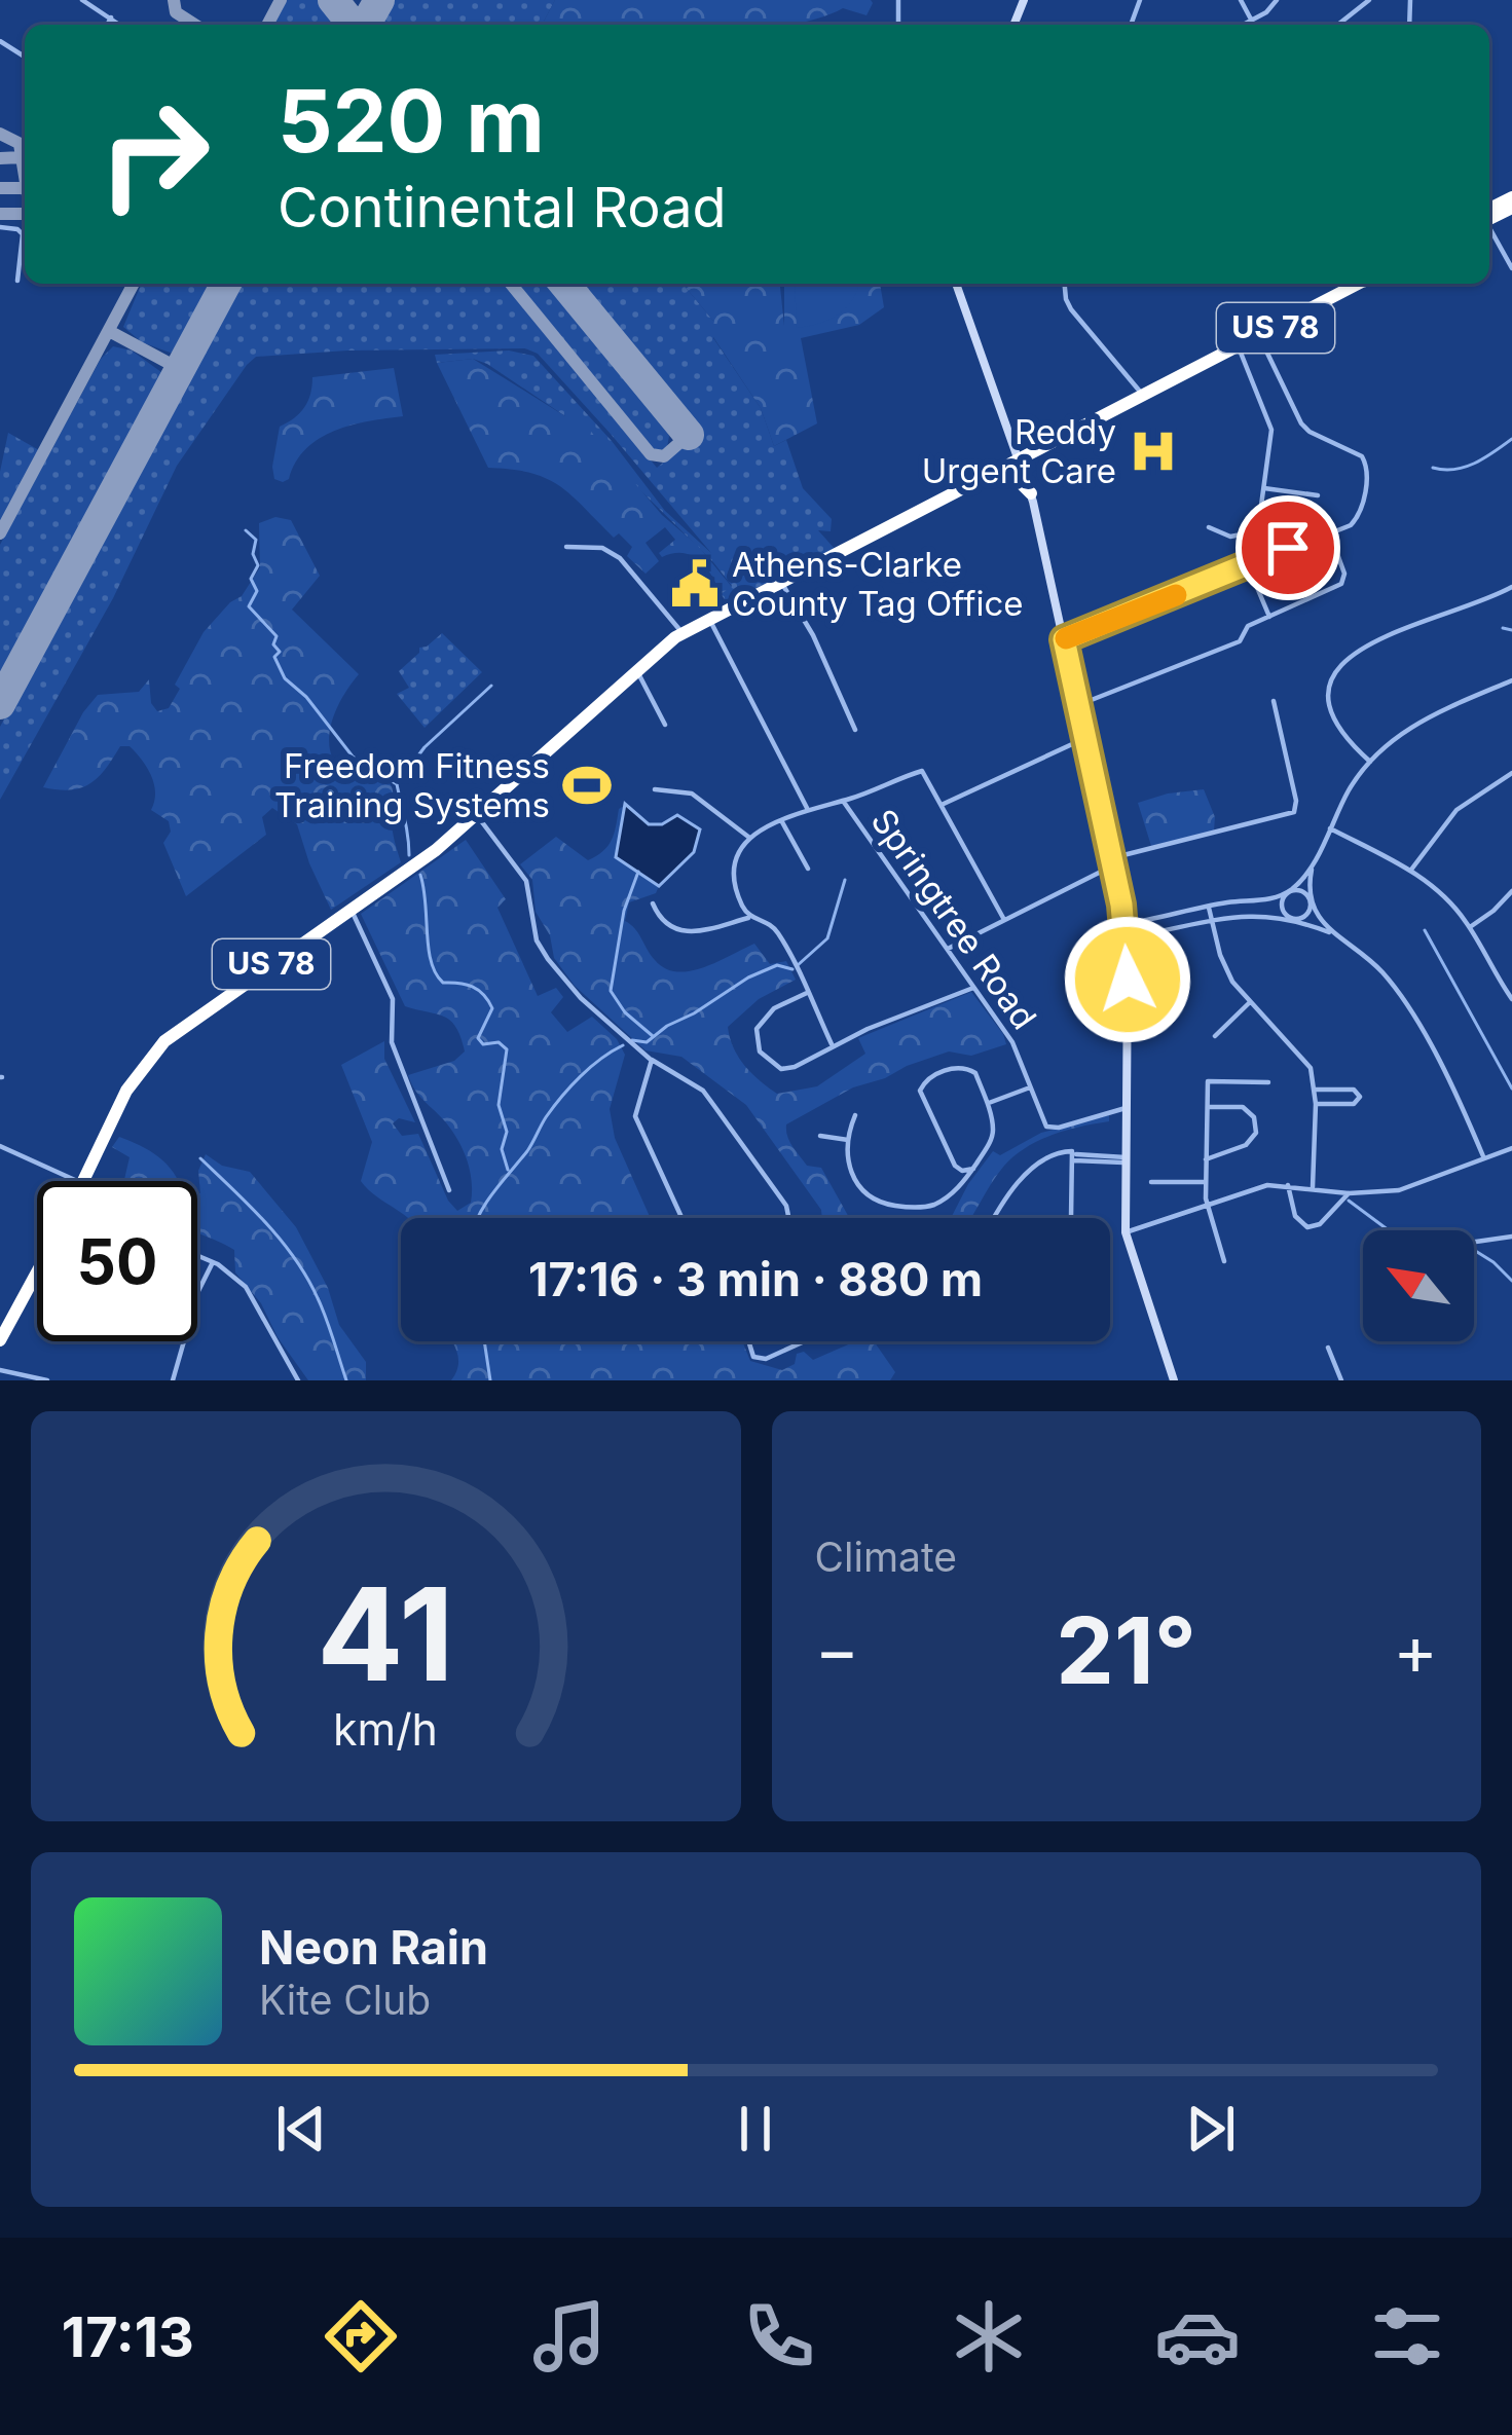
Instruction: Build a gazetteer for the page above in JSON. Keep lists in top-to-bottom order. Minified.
{"streets":{"highway":["US 78"],"street":["Springtree Road"]},"places":{"hospital":["Reddy Urgent Care"],"public building":["Athens-Clarke County Tag Office"],"sports":["Freedom Fitness Training Systems"]},"north":"top left","page":{"turn":["520 m","Continental Road"],"limit":"50","trip":"17:16 · 3 min · 880 m","tile":"Climate","heat":["−","21°","+"],"song":["Neon Rain","Kite Club"],"tabs":"17:13","gauge":["41","km/h"]}}
